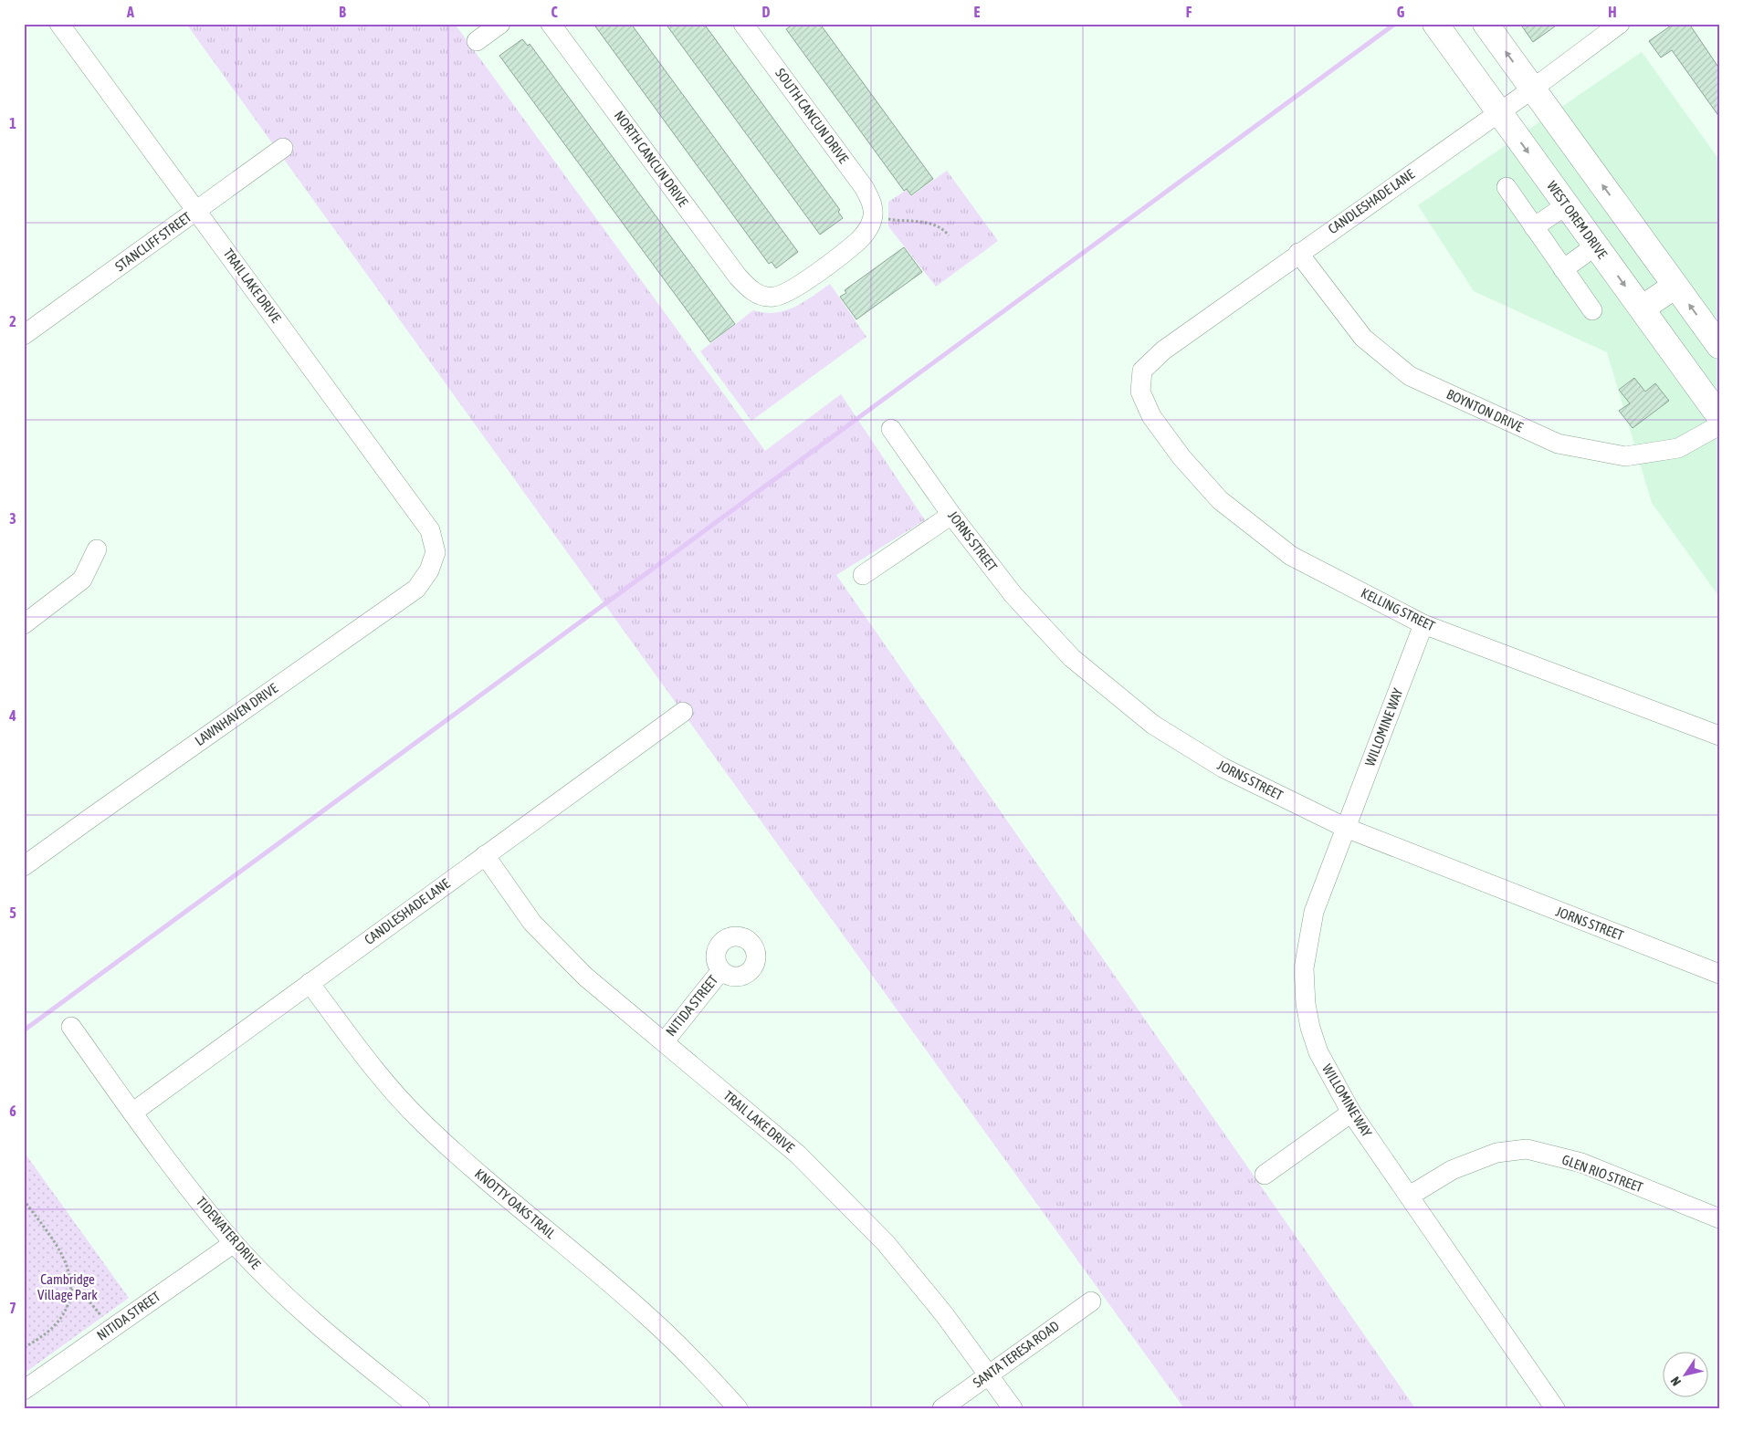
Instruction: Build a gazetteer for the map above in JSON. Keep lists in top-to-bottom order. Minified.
{"streets":{"main road":["WEST OREM DRIVE"],"street":["SOUTH CANCUN DRIVE","NORTH CANCUN DRIVE","CANDLESHADE LANE","STANCLIFF STREET","TRAIL LAKE DRIVE","BOYNTON DRIVE","JORNS STREET","KELLING STREET","LAWNHAVEN DRIVE","WILLOMINE WAY","NITIDA STREET","GLEN RIO STREET","KNOTTY OAKS TRAIL","TIDEWATER DRIVE","SANTA TERESA ROAD"]},"crossings":[["SOUTH CANCUN DRIVE","NORTH CANCUN DRIVE"],["CANDLESHADE LANE","WEST OREM DRIVE"],["CANDLESHADE LANE","TRAIL LAKE DRIVE"],["CANDLESHADE LANE","BOYNTON DRIVE"],["CANDLESHADE LANE","KELLING STREET"],["CANDLESHADE LANE","KNOTTY OAKS TRAIL"],["CANDLESHADE LANE","TIDEWATER DRIVE"],["STANCLIFF STREET","TRAIL LAKE DRIVE"],["TRAIL LAKE DRIVE","LAWNHAVEN DRIVE"],["TRAIL LAKE DRIVE","NITIDA STREET"],["TRAIL LAKE DRIVE","SANTA TERESA ROAD"],["JORNS STREET","WILLOMINE WAY"],["KELLING STREET","WILLOMINE WAY"],["WILLOMINE WAY","GLEN RIO STREET"],["NITIDA STREET","TIDEWATER DRIVE"]],"parks":["Cambridge Village Park"],"north":"bottom left","grid":{"columns":["A","B","C","D","E","F","G","H"],"rows":["1","2","3","4","5","6","7"]}}
